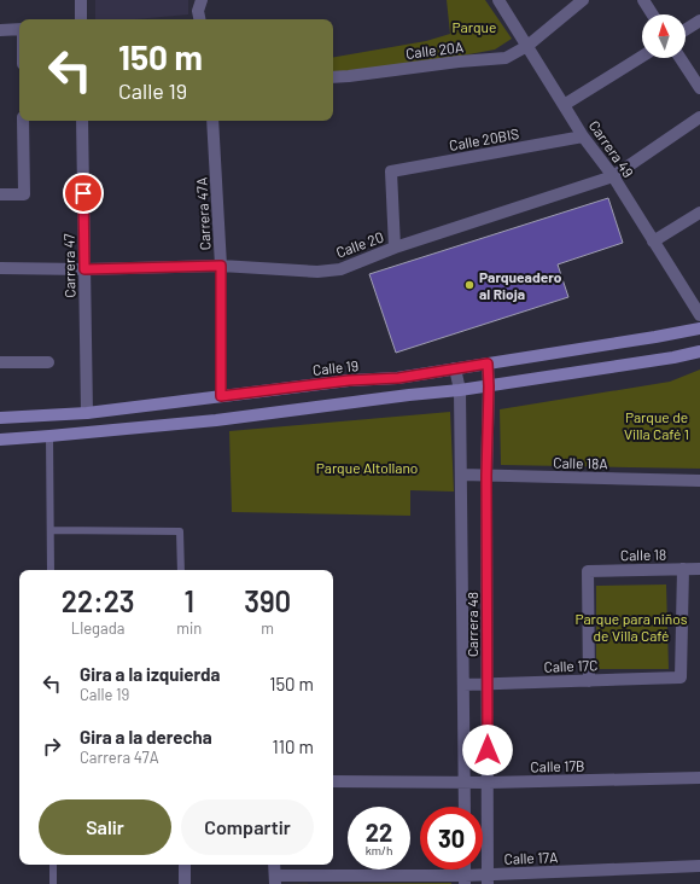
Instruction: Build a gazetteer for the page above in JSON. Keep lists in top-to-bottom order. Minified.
{"streets":{"main road":["Calle 19"],"street":["Calle 20A","Calle 20BIS","Carrera 49","Carrera 47A","Calle 20","Carrera 47","Calle 18A","Calle 18","Carrera 48","Calle 17C","Calle 17B","Calle 17A"]},"crossings":[["Calle 20A","Carrera 49"],["Calle 20BIS","Carrera 49"],["Calle 20BIS","Calle 20"],["Carrera 49","Calle 20"],["Carrera 47A","Calle 20"],["Carrera 47A","Calle 19"],["Calle 20","Carrera 47"],["Carrera 47","Calle 19"],["Calle 19","Carrera 48"],["Calle 18A","Carrera 48"],["Calle 18","Calle 17C"],["Carrera 48","Calle 17C"],["Carrera 48","Calle 17B"],["Carrera 48","Calle 17A"]],"parks":["Parque","Parque de Villa Café 1","Parque Altollano","Parque para niños de Villa Café"],"places":["Parqueadero al Rioja"],"north":"top","page":{"turn":["150 m","Calle 19"],"eta":["22:23","Llegada","1","min","390","m"],"list":[{"name":"Gira a la izquierda","note":"Calle 19","value":"150 m"},{"name":"Gira a la derecha","note":"Carrera 47A","value":"110 m"}],"buttons":["Salir","Compartir"],"speed":"22 km/h","limit":"30"}}
